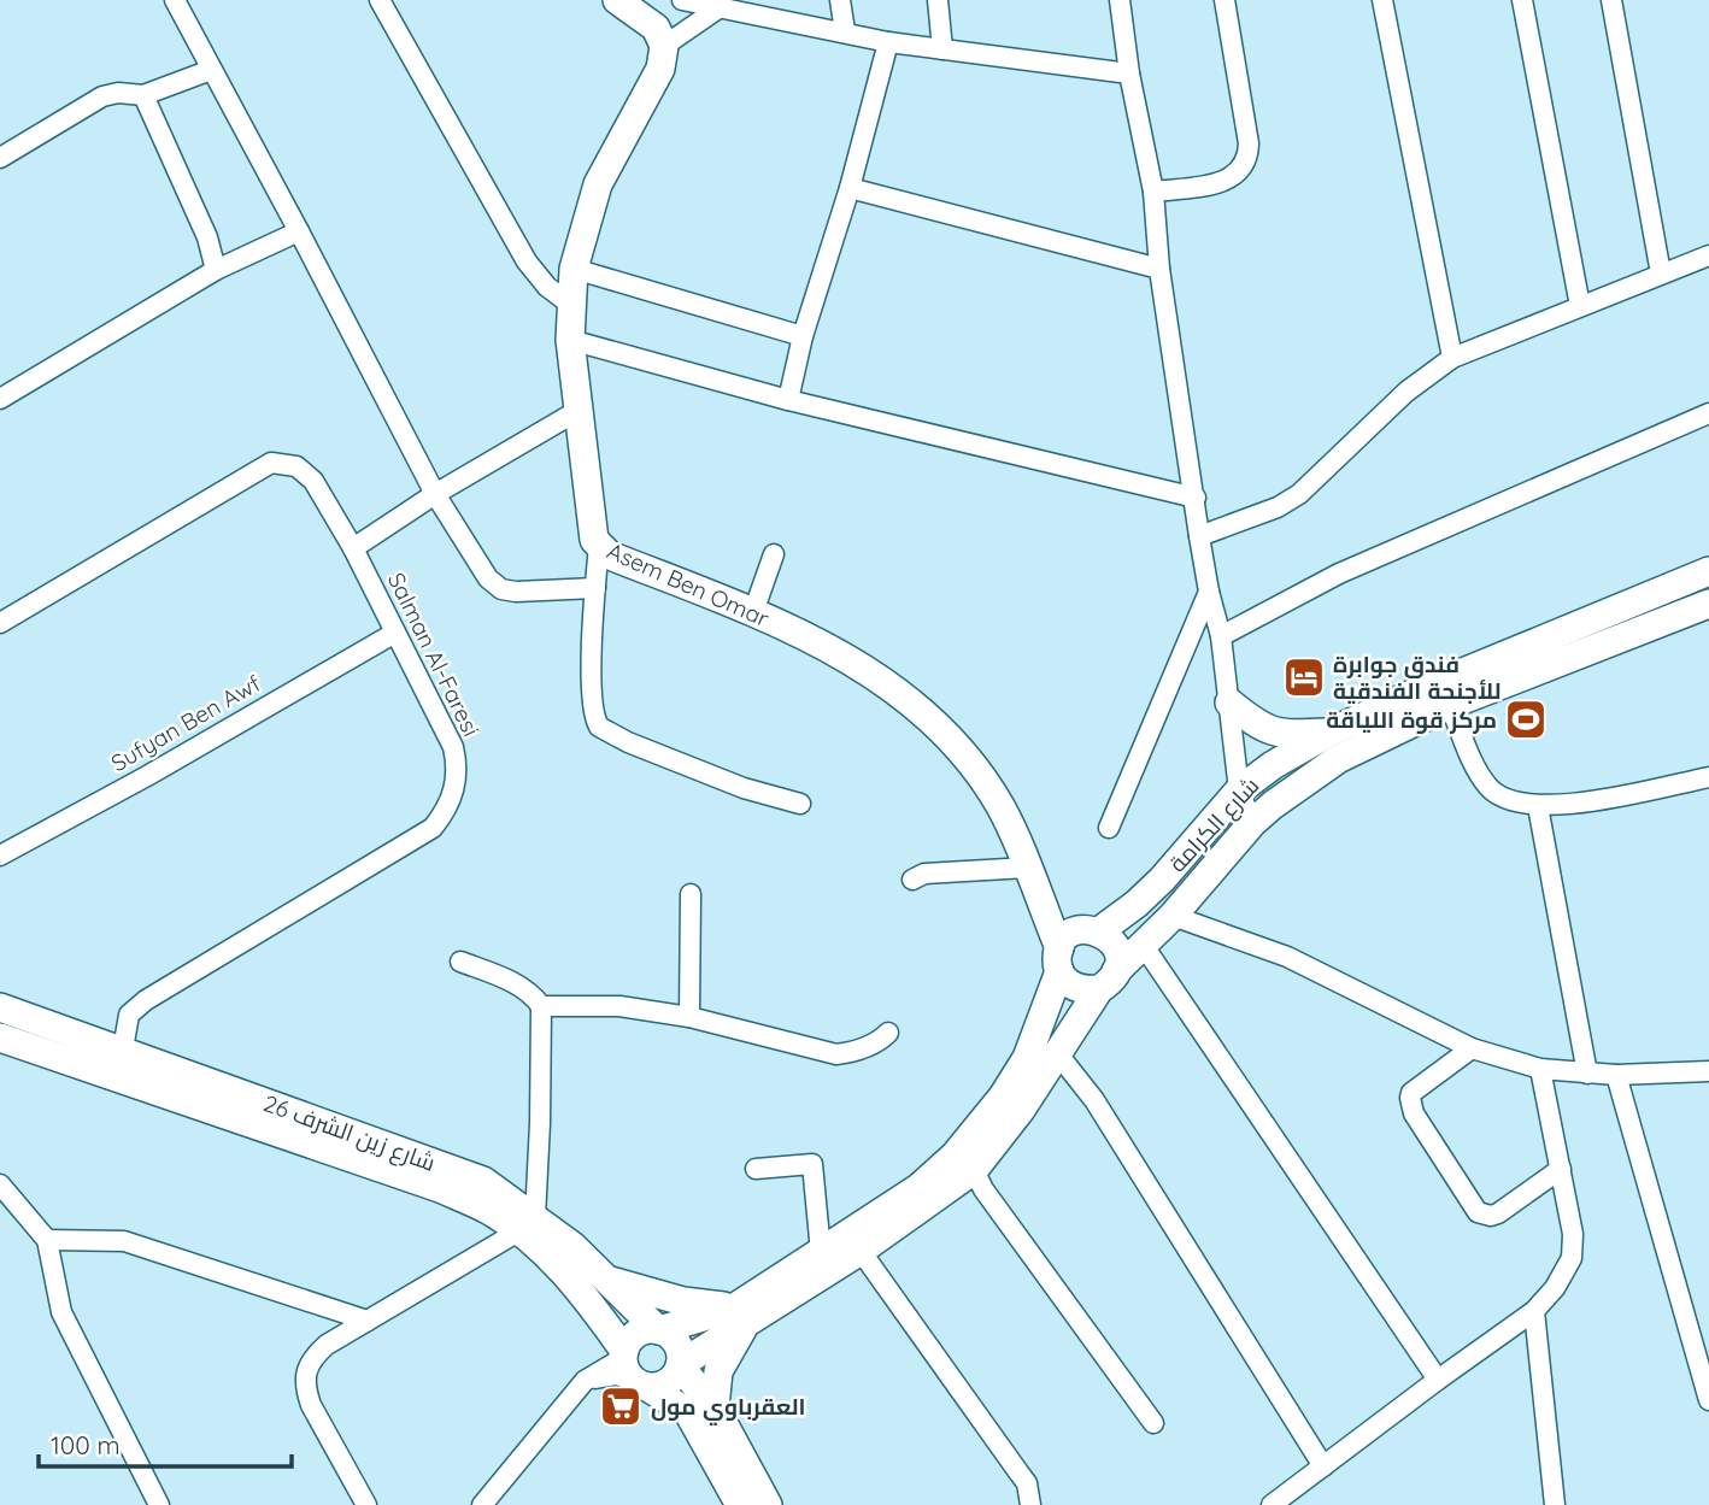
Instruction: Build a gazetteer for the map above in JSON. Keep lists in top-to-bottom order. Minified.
{"streets":{"street":["Asem Ben Omar","Salman Al-Faresi","Sufyan Ben Awf","شارع الكرامة","شارع زين الشرف 26"]},"crossings":[["Asem Ben Omar","شارع الكرامة"],["Salman Al-Faresi","Sufyan Ben Awf"],["Salman Al-Faresi","شارع زين الشرف 26"]],"places":{"hotel":["فندق جوابرة للأجنحة الفندقية"],"sports":["مركز قوة اللياقة"],"supermarket":["العقرباوي مول"]},"scale_bar":"100 m"}
